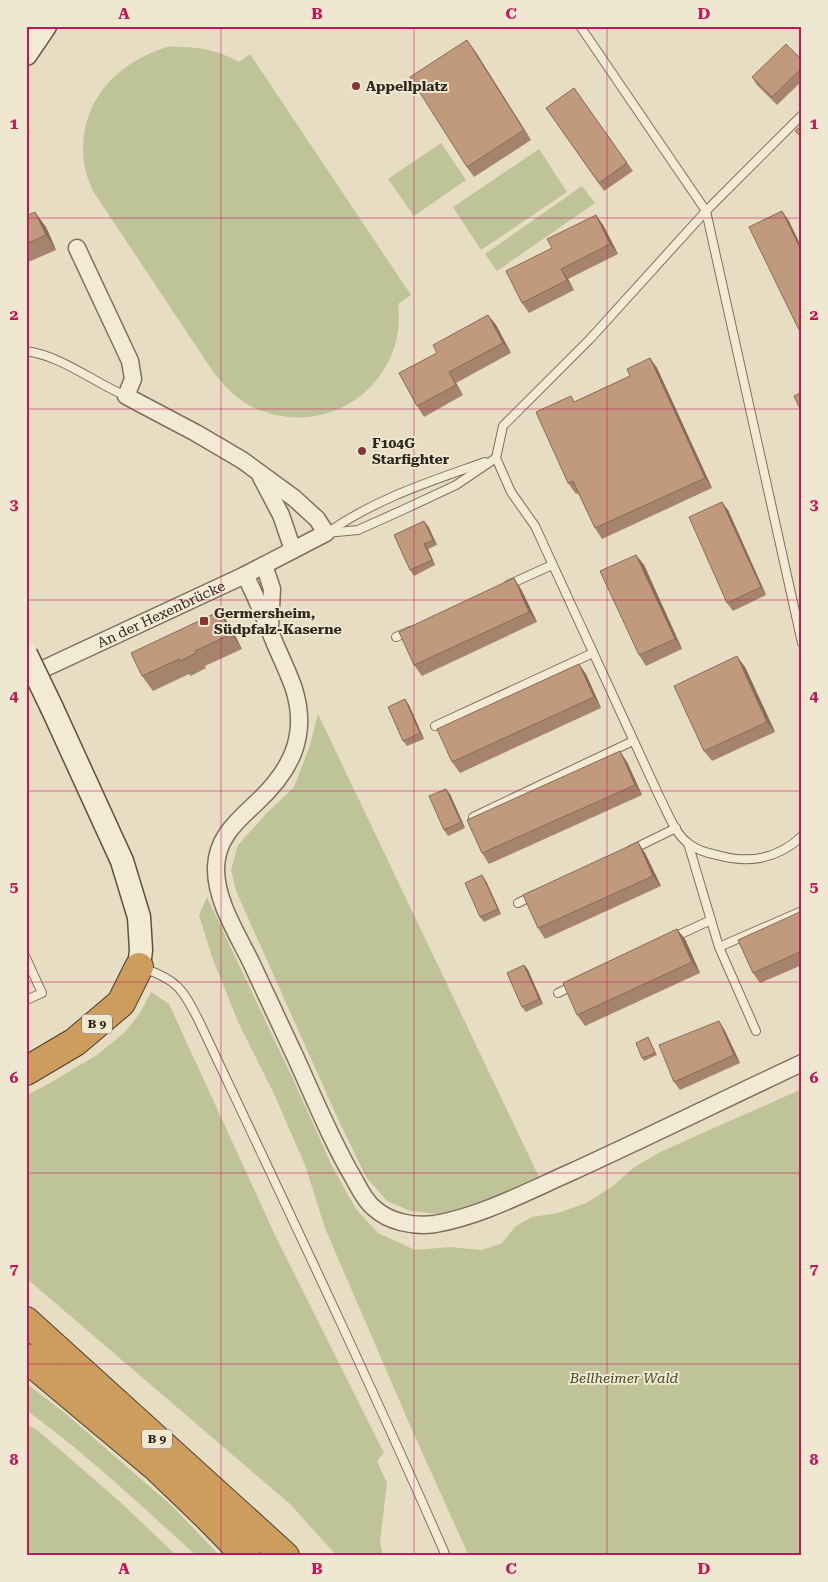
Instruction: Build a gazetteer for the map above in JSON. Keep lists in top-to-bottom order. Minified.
{"streets":{"highway":["B 9"],"street":["An der Hexenbrücke"]},"parks":["Bellheimer Wald"],"places":{"other":["Appellplatz","F104G Starfighter"],"transit":["Germersheim, Südpfalz-Kaserne"]},"grid":{"columns":["A","B","C","D"],"rows":["1","2","3","4","5","6","7","8"]}}
